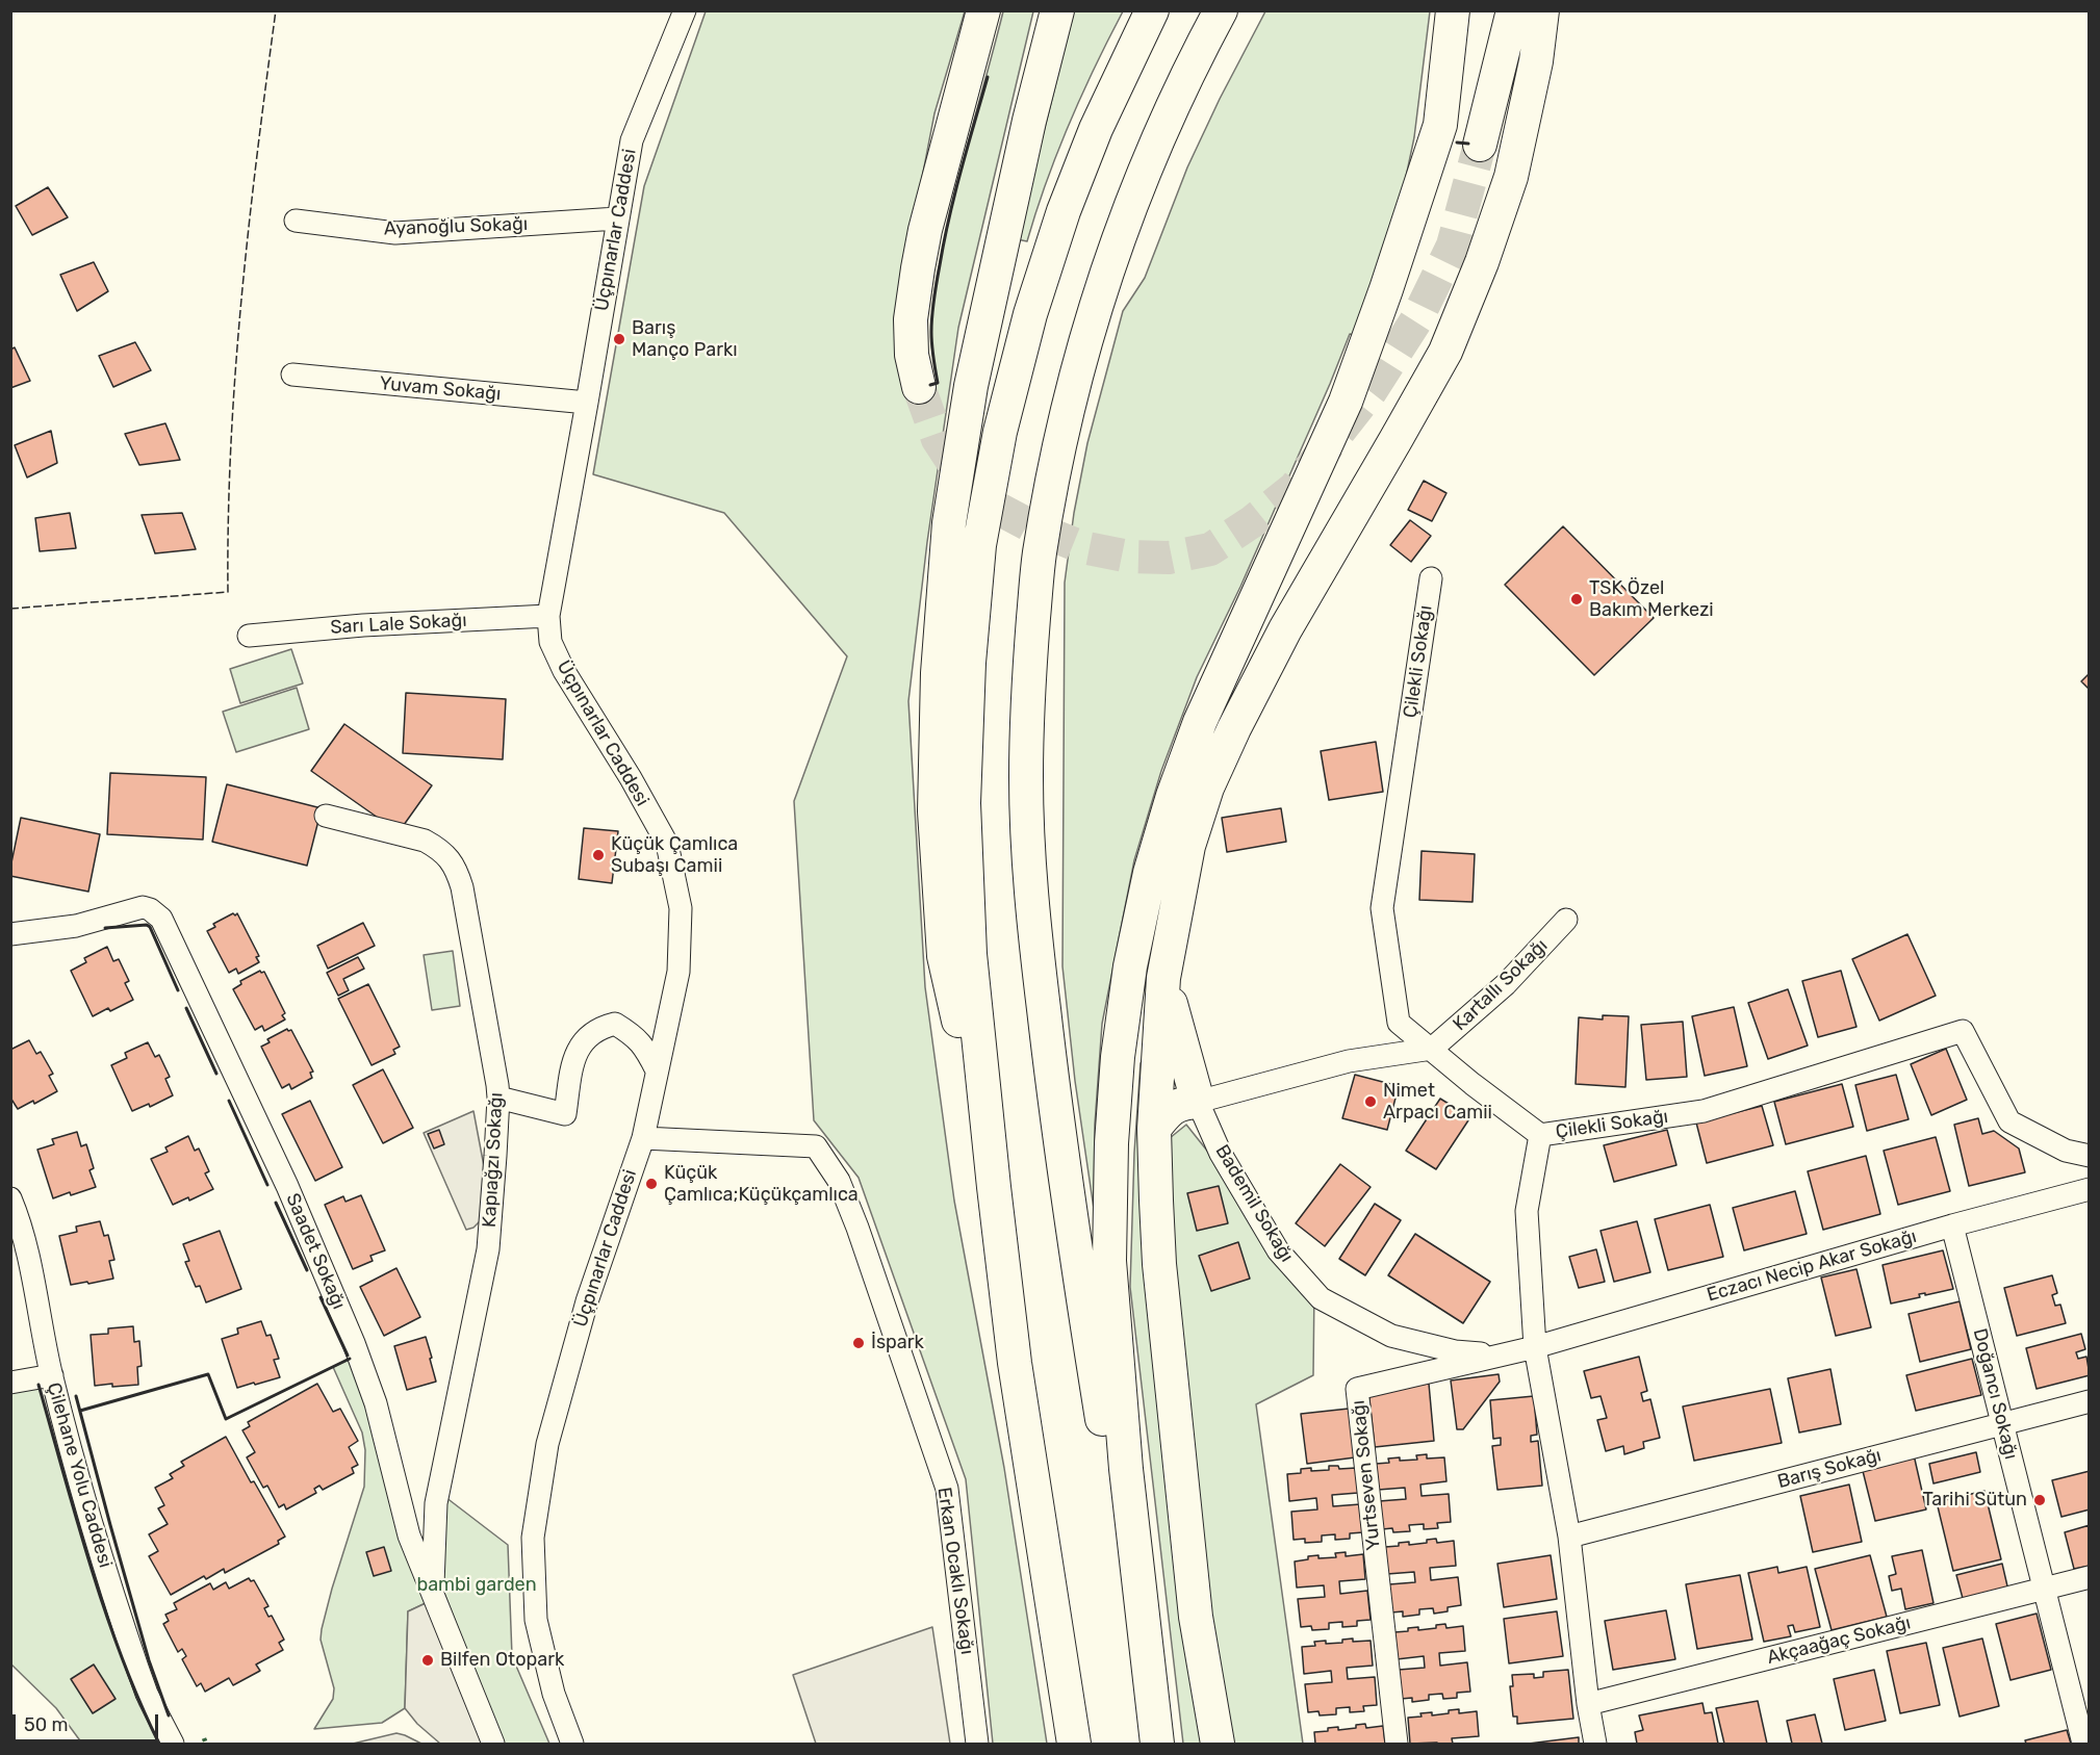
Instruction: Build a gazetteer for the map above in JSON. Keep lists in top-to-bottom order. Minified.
{"streets":{"street":["Ayanoğlu Sokağı","Üçpınarlar Caddesi","Yuvam Sokağı","Sarı Lale Sokağı","Çilekli Sokağı","Kartallı Sokağı","Kapıağzı Sokağı","Bademil Sokağı","Saadet Sokağı","Eczacı Necip Akar Sokağı","Doğancı Sokağı","Barış Sokağı","Çilehane Yolu Caddesi","Yurtseven Sokağı","Erkan Ocaklı Sokağı","Akçaağaç Sokağı"]},"crossings":[["Ayanoğlu Sokağı","Üçpınarlar Caddesi"],["Üçpınarlar Caddesi","Yuvam Sokağı"],["Üçpınarlar Caddesi","Sarı Lale Sokağı"],["Üçpınarlar Caddesi","Erkan Ocaklı Sokağı"],["Çilekli Sokağı","Kartallı Sokağı"],["Kapıağzı Sokağı","Saadet Sokağı"],["Bademil Sokağı","Eczacı Necip Akar Sokağı"],["Bademil Sokağı","Yurtseven Sokağı"],["Eczacı Necip Akar Sokağı","Doğancı Sokağı"],["Eczacı Necip Akar Sokağı","Yurtseven Sokağı"],["Doğancı Sokağı","Barış Sokağı"],["Doğancı Sokağı","Akçaağaç Sokağı"]],"parks":["bambi garden"],"places":["Barış Manço Parkı","TSK Özel Bakım Merkezi","Küçük Çamlıca Subaşı Camii","Nimet Arpacı Camii","Küçük Çamlıca;Küçükçamlıca","İspark","Tarihi Sütun","Bilfen Otopark"],"scale_bar":"50 m"}
